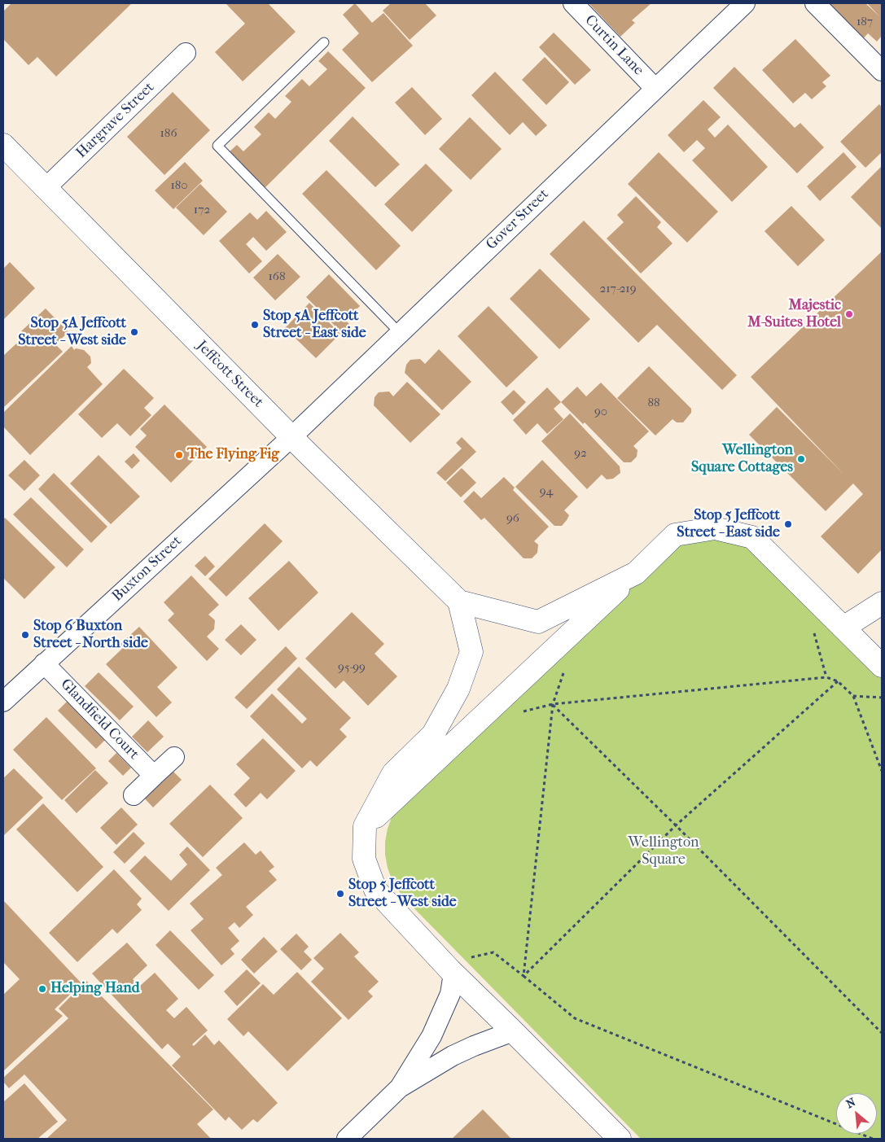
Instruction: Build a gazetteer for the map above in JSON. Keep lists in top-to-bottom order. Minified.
{"streets":{"main road":["Jeffcott Street"],"street":["Curtin Lane","Hargrave Street","Gover Street","Buxton Street","Glandfield Court"]},"crossings":[["Curtin Lane","Gover Street"],["Hargrave Street","Jeffcott Street"],["Gover Street","Jeffcott Street"],["Gover Street","Buxton Street"],["Jeffcott Street","Buxton Street"],["Buxton Street","Glandfield Court"]],"parks":["Wellington Square"],"places":["Majestic M-Suites Hotel","Stop 5A Jeffcott Street - East side","Stop 5A Jeffcott Street - West side","The Flying Fig","Wellington Square Cottages","Stop 5 Jeffcott Street - East side","Stop 6 Buxton Street - North side","Stop 5 Jeffcott Street - West side","Helping Hand"],"house_numbers":["187","186","180","172","168","217-219","88","90","92","94","96","95-99"],"north":"top left"}
